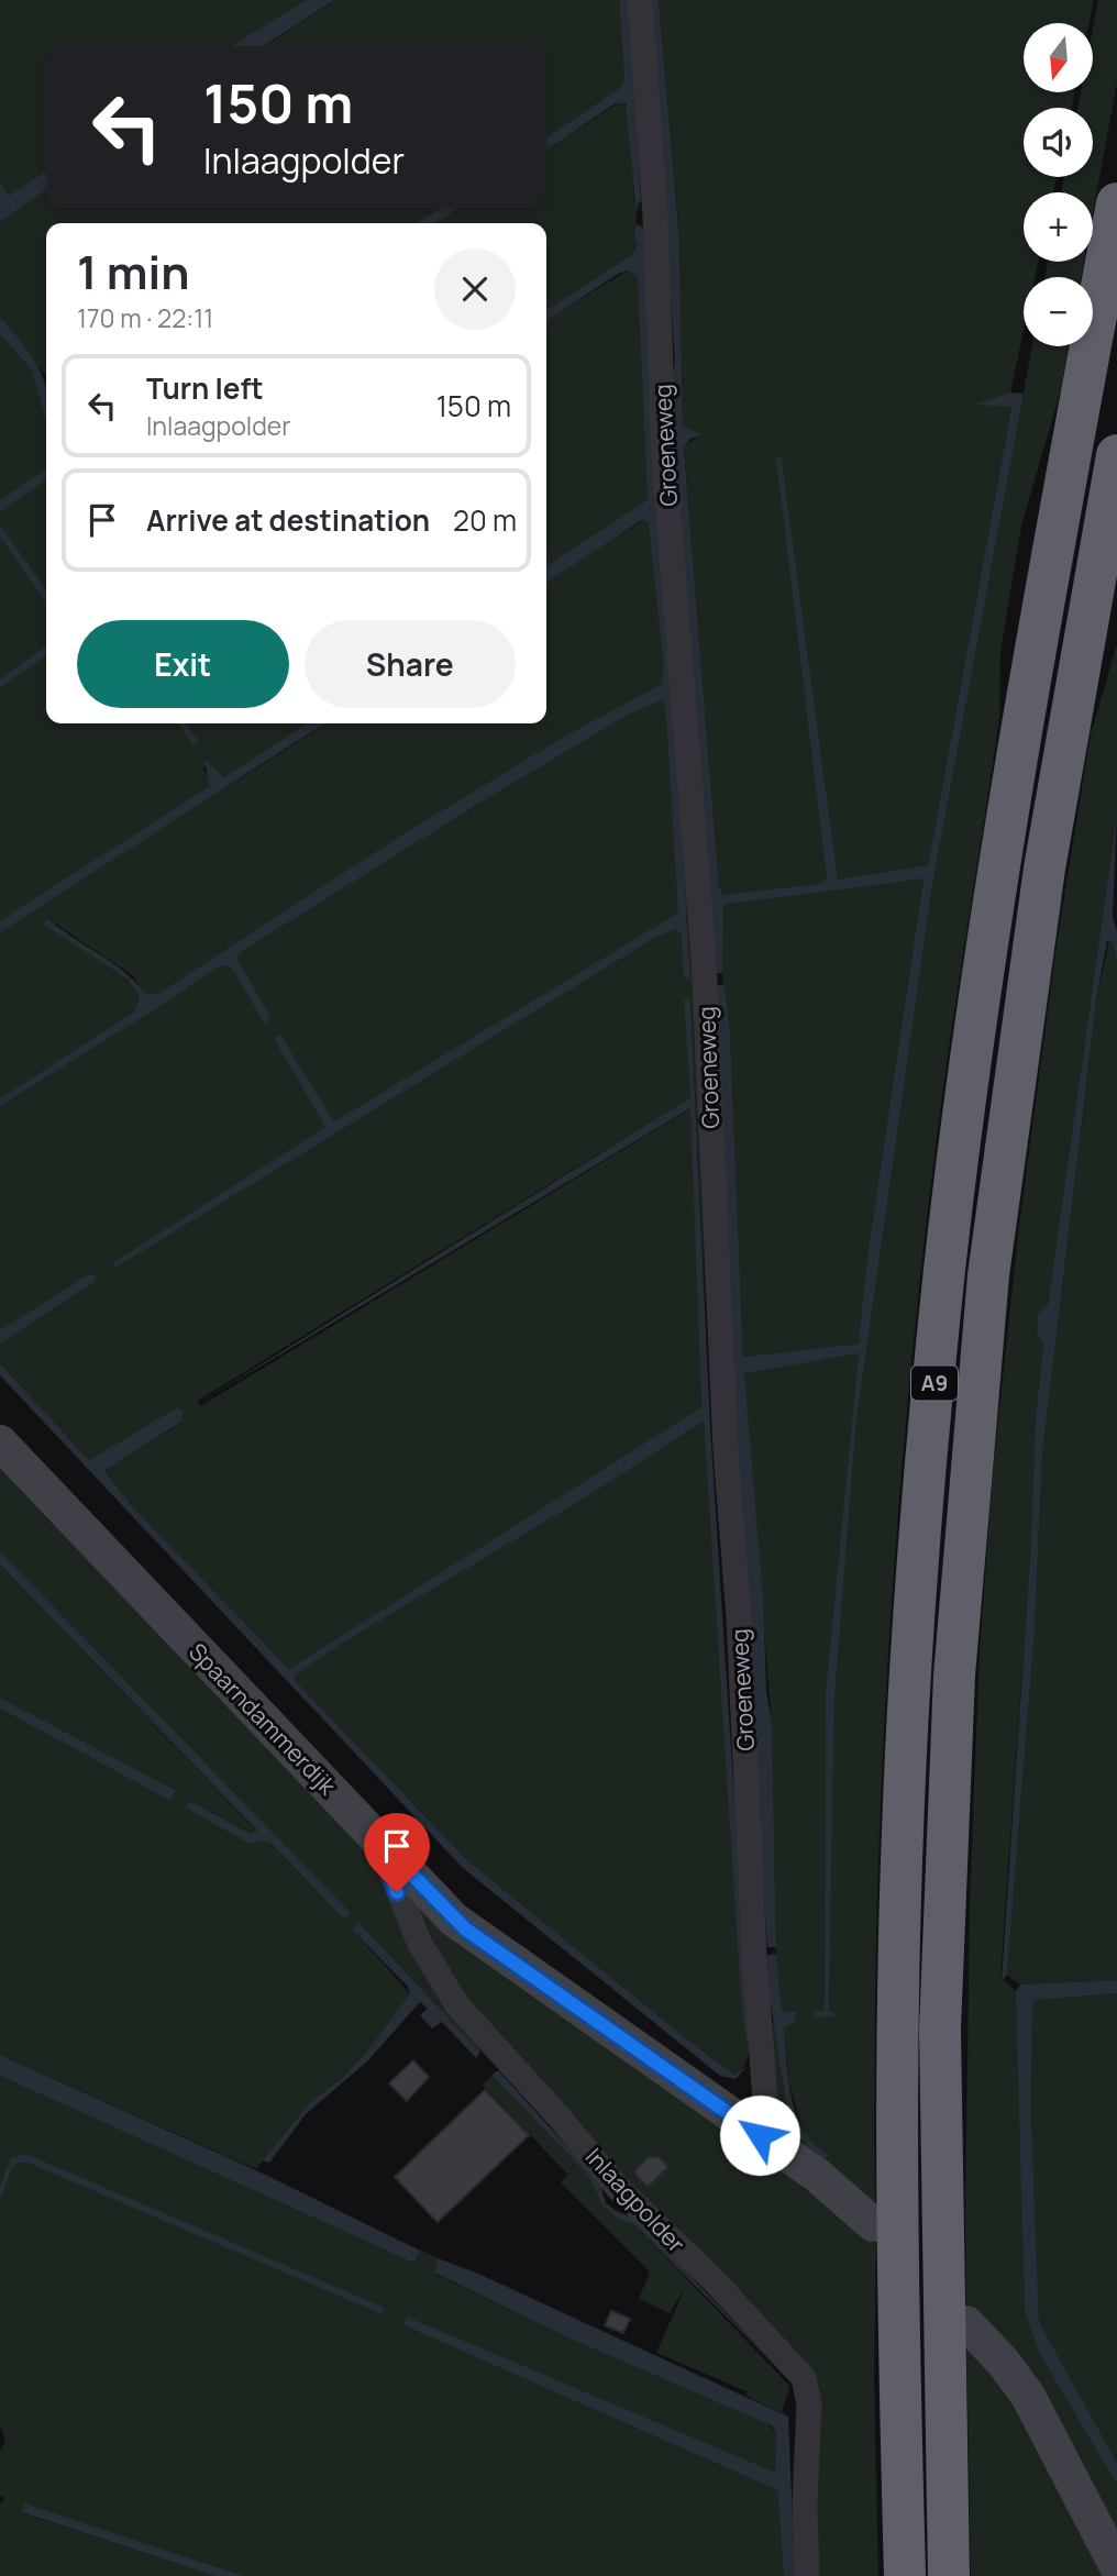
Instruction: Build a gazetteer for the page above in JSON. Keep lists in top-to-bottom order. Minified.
{"streets":{"highway":["A9"],"street":["Groeneweg","Spaarndammerdijk","Inlaagpolder"]},"crossings":[["Groeneweg","Spaarndammerdijk"],["Spaarndammerdijk","Inlaagpolder"]],"north":"bottom","page":{"map_buttons":["+","−"],"turn":["150 m","Inlaagpolder"],"heading":["1 min","170 m · 22:11"],"list":[{"name":"Turn left","note":"Inlaagpolder","value":"150 m"},{"name":"Arrive at destination","value":"20 m"}],"buttons":["Exit","Share"]}}
